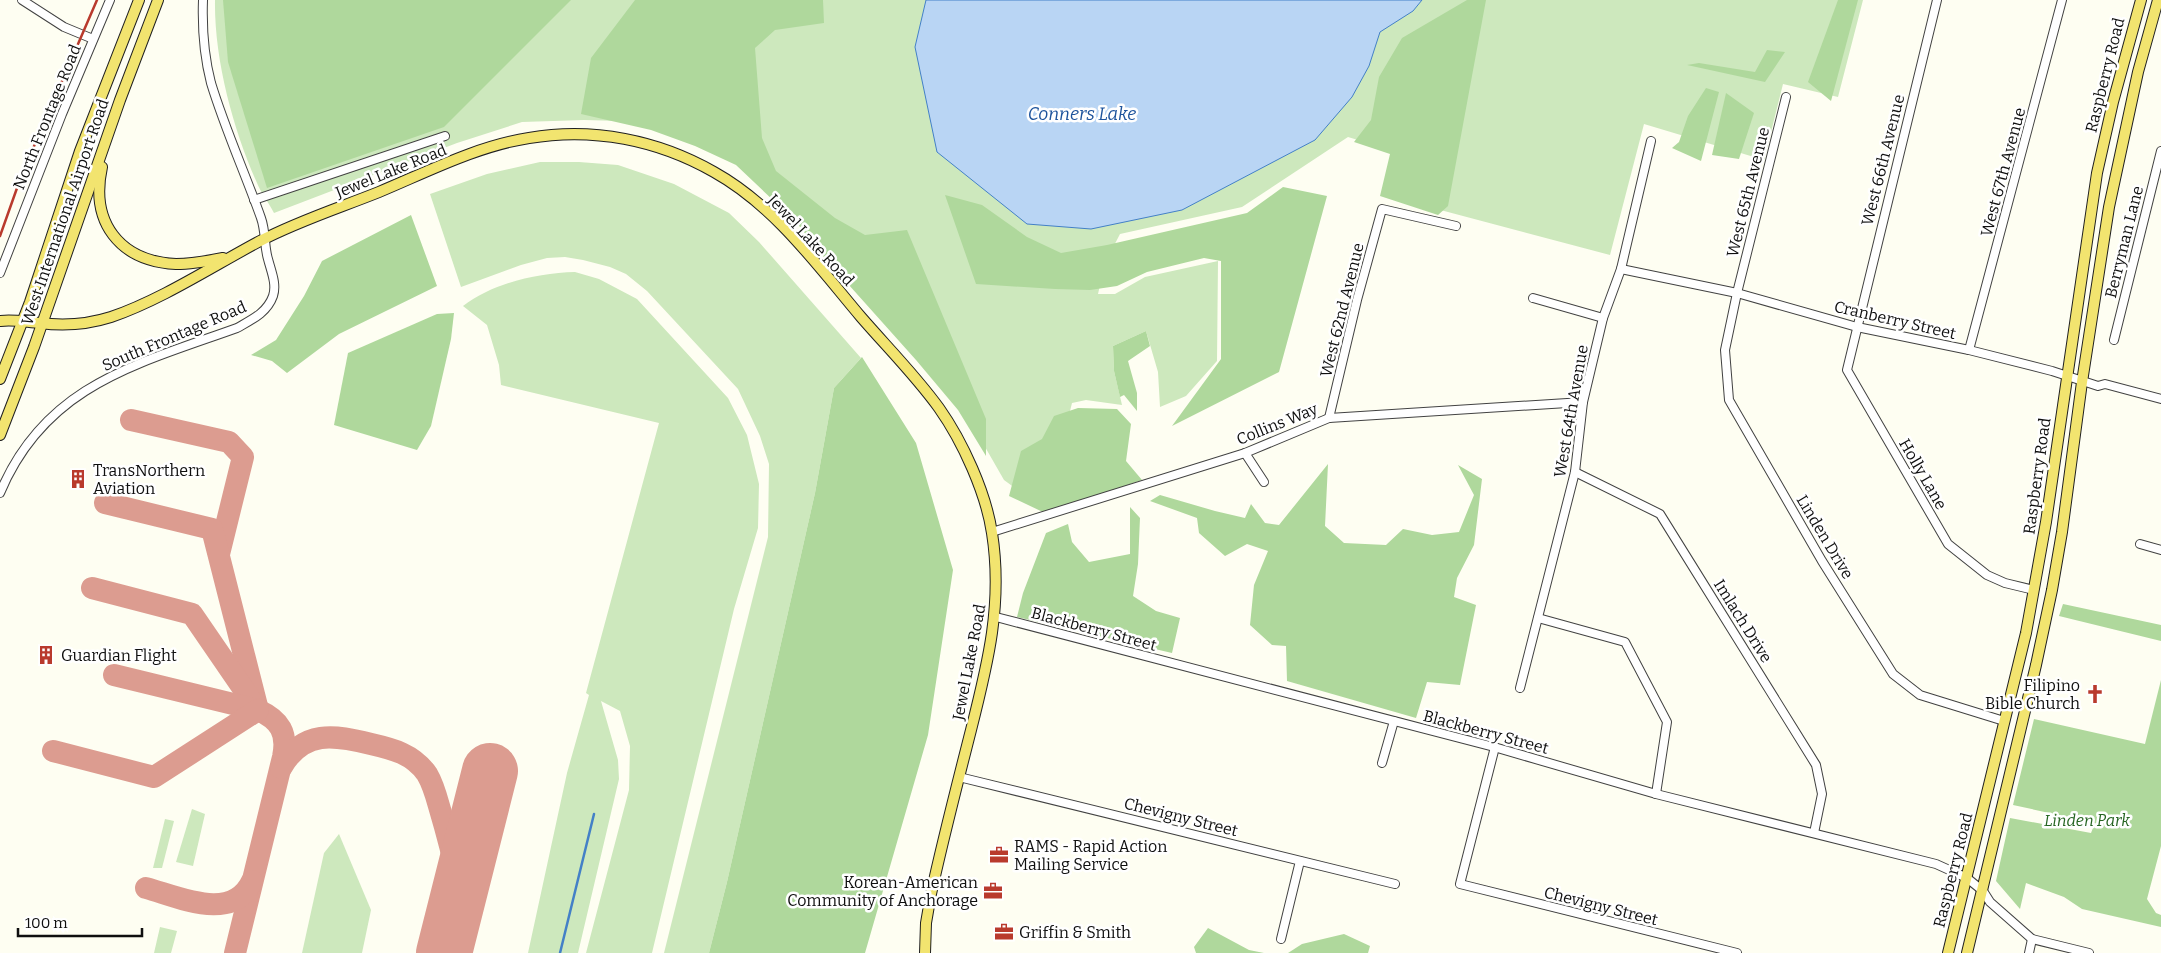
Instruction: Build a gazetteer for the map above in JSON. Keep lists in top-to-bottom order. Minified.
{"streets":{"main road":["Raspberry Road","Jewel Lake Road","West International Airport Road"],"street":["North Frontage Road","West 66th Avenue","West 67th Avenue","West 65th Avenue","Berryman Lane","West 62nd Avenue","Cranberry Street","South Frontage Road","West 64th Avenue","Collins Way","Holly Lane","Linden Drive","Imlach Drive","Blackberry Street","Chevigny Street"]},"crossings":[["Raspberry Road","Cranberry Street"],["Raspberry Road","Holly Lane"],["Raspberry Road","Linden Drive"],["Raspberry Road","Blackberry Street"],["West 66th Avenue","Cranberry Street"],["West 66th Avenue","Holly Lane"],["Jewel Lake Road","West International Airport Road"],["Jewel Lake Road","South Frontage Road"],["Jewel Lake Road","Collins Way"],["Jewel Lake Road","Blackberry Street"],["Jewel Lake Road","Chevigny Street"],["West 67th Avenue","Cranberry Street"],["West 65th Avenue","Cranberry Street"],["West 65th Avenue","Linden Drive"],["West 62nd Avenue","Collins Way"],["Cranberry Street","West 64th Avenue"],["Cranberry Street","Holly Lane"],["Cranberry Street","Linden Drive"],["West 64th Avenue","Collins Way"],["West 64th Avenue","Imlach Drive"],["Imlach Drive","Blackberry Street"],["Blackberry Street","Chevigny Street"]],"water":["Conners Lake"],"parks":["Linden Park"],"places":{"building":["TransNorthern Aviation","Guardian Flight"],"church":["Filipino Bible Church"],"office":["RAMS - Rapid Action Mailing Service","Korean-American Community of Anchorage","Griffin & Smith"]},"scale_bar":"100 m"}
